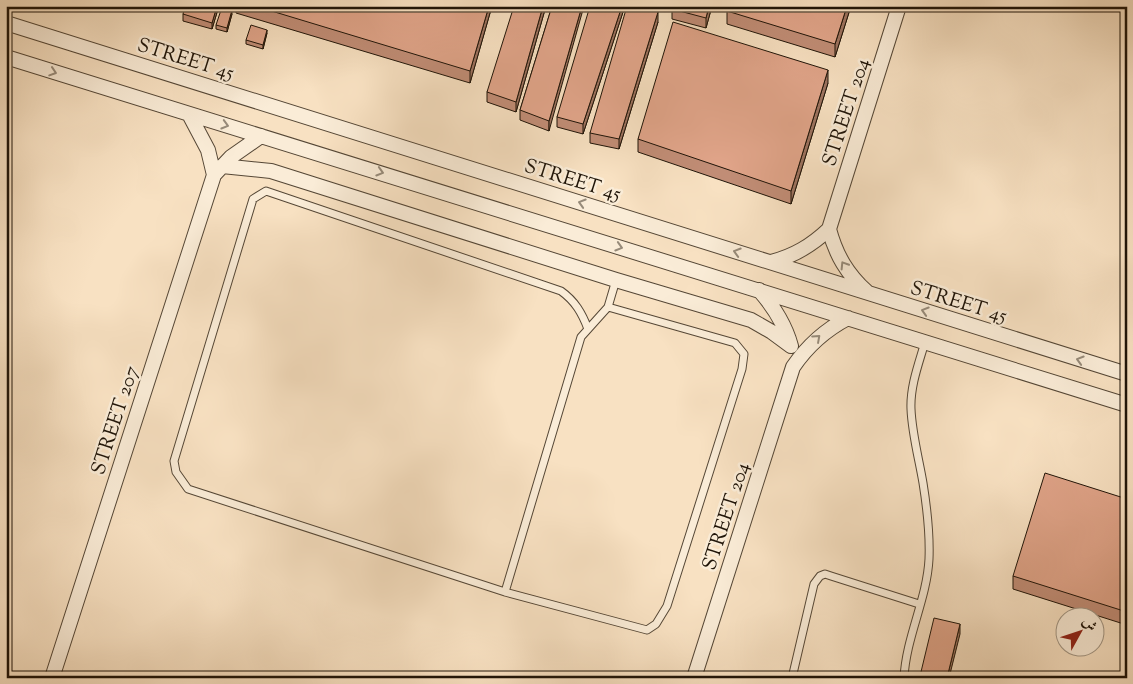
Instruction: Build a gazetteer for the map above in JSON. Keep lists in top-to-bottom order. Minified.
{"streets":{"street":["STREET 45","STREET 204","STREET 207"]},"north":"top right"}
